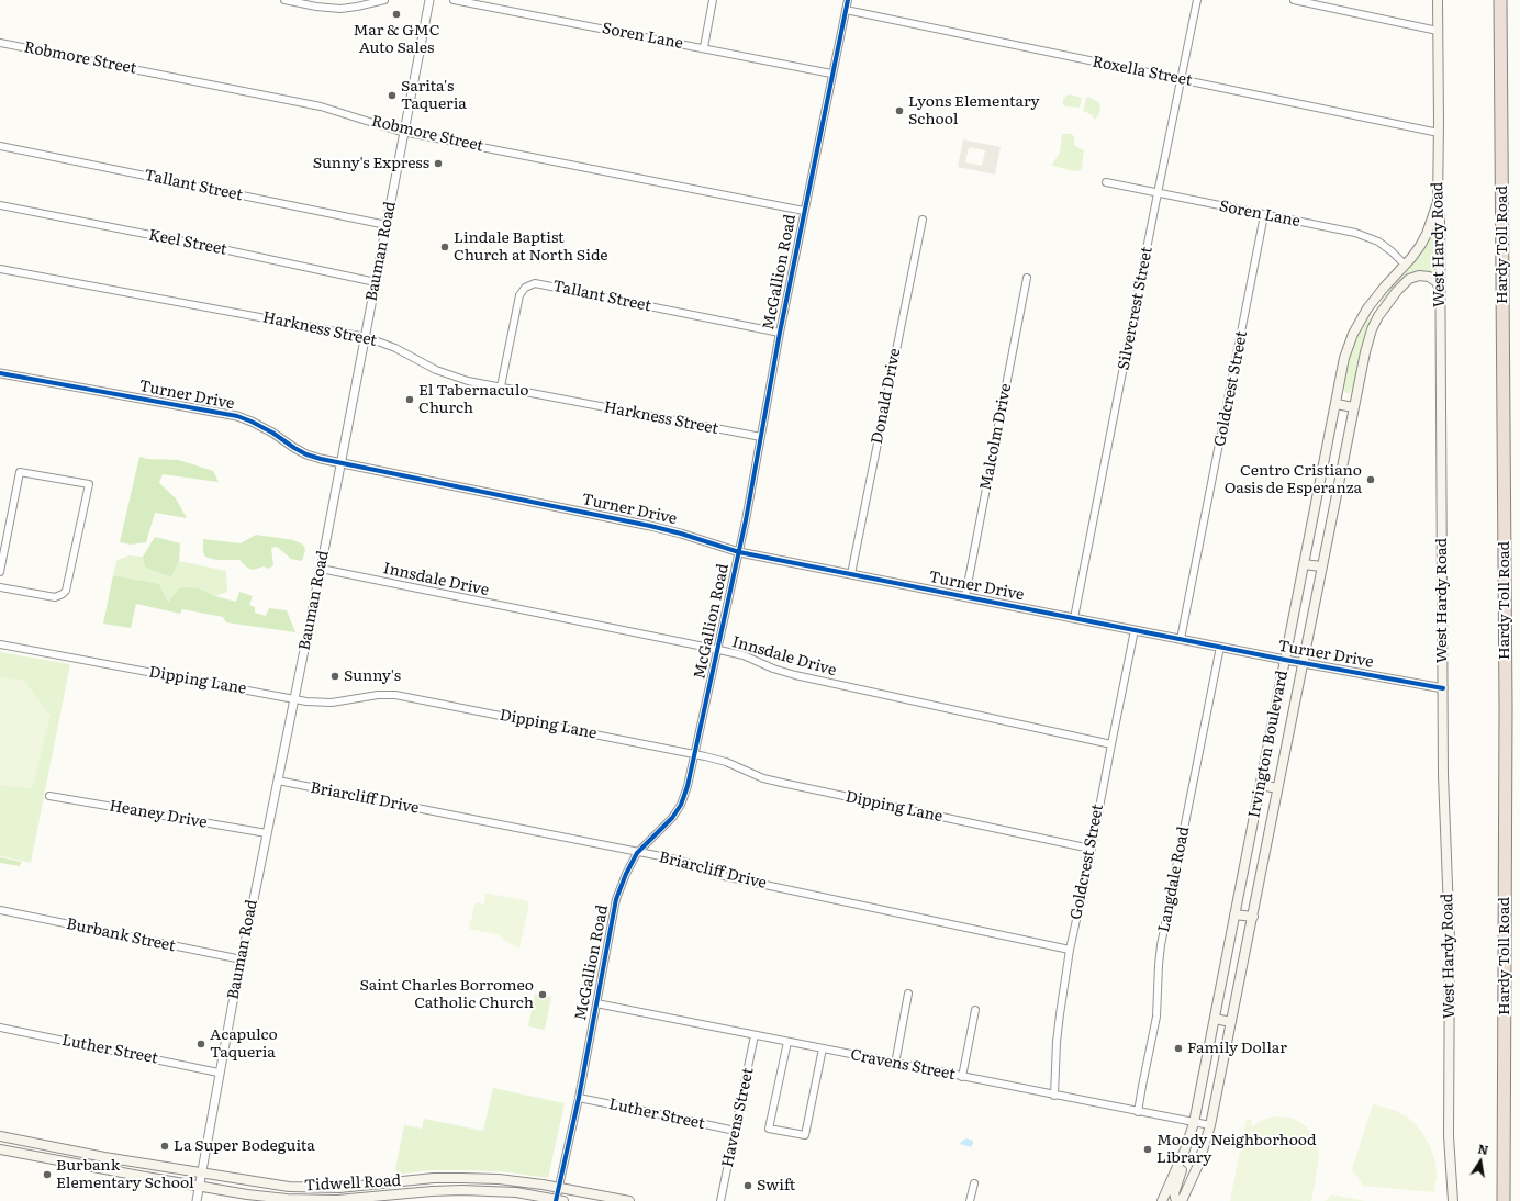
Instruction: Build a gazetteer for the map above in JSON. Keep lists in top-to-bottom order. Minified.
{"streets":{"highway":["Hardy Toll Road"],"main road":["West Hardy Road","Irvington Boulevard","Tidwell Road"],"street":["Soren Lane","Robmore Street","Roxella Street","Tallant Street","Keel Street","Bauman Road","McGallion Road","Silvercrest Street","Harkness Street","Goldcrest Street","Turner Drive","Donald Drive","Malcolm Drive","Innsdale Drive","Dipping Lane","Briarcliff Drive","Heaney Drive","Langdale Road","Burbank Street","Luther Street","Cravens Street","Havens Street"]},"crossings":[["Soren Lane","McGallion Road"],["Soren Lane","Silvercrest Street"],["Soren Lane","Goldcrest Street"],["Soren Lane","Irvington Boulevard"],["Robmore Street","Bauman Road"],["Robmore Street","McGallion Road"],["Roxella Street","West Hardy Road"],["Roxella Street","McGallion Road"],["Roxella Street","Silvercrest Street"],["Tallant Street","Bauman Road"],["Tallant Street","McGallion Road"],["Tallant Street","Harkness Street"],["Keel Street","Bauman Road"],["West Hardy Road","Turner Drive"],["West Hardy Road","Irvington Boulevard"],["Bauman Road","Harkness Street"],["Bauman Road","Turner Drive"],["Bauman Road","Innsdale Drive"],["Bauman Road","Dipping Lane"],["Bauman Road","Briarcliff Drive"],["Bauman Road","Heaney Drive"],["Bauman Road","Burbank Street"],["Bauman Road","Luther Street"],["Bauman Road","Tidwell Road"],["McGallion Road","Harkness Street"],["McGallion Road","Turner Drive"],["McGallion Road","Innsdale Drive"],["McGallion Road","Dipping Lane"],["McGallion Road","Briarcliff Drive"],["McGallion Road","Luther Street"],["McGallion Road","Cravens Street"],["McGallion Road","Tidwell Road"],["Silvercrest Street","Turner Drive"],["Goldcrest Street","Turner Drive"],["Goldcrest Street","Innsdale Drive"],["Goldcrest Street","Dipping Lane"],["Goldcrest Street","Briarcliff Drive"],["Goldcrest Street","Cravens Street"],["Turner Drive","Donald Drive"],["Turner Drive","Malcolm Drive"],["Turner Drive","Irvington Boulevard"],["Turner Drive","Langdale Road"],["Irvington Boulevard","Cravens Street"],["Langdale Road","Cravens Street"],["Luther Street","Havens Street"],["Cravens Street","Havens Street"]],"places":["Mar & GMC Auto Sales","Sarita's Taqueria","Lyons Elementary School","Sunny's Express","Lindale Baptist Church at North Side","El Tabernaculo Church","Centro Cristiano Oasis de Esperanza","Sunny's","Saint Charles Borromeo Catholic Church","Acapulco Taqueria","Family Dollar","La Super Bodeguita","Moody Neighborhood Library","Burbank Elementary School","Swift"],"north":"top"}
